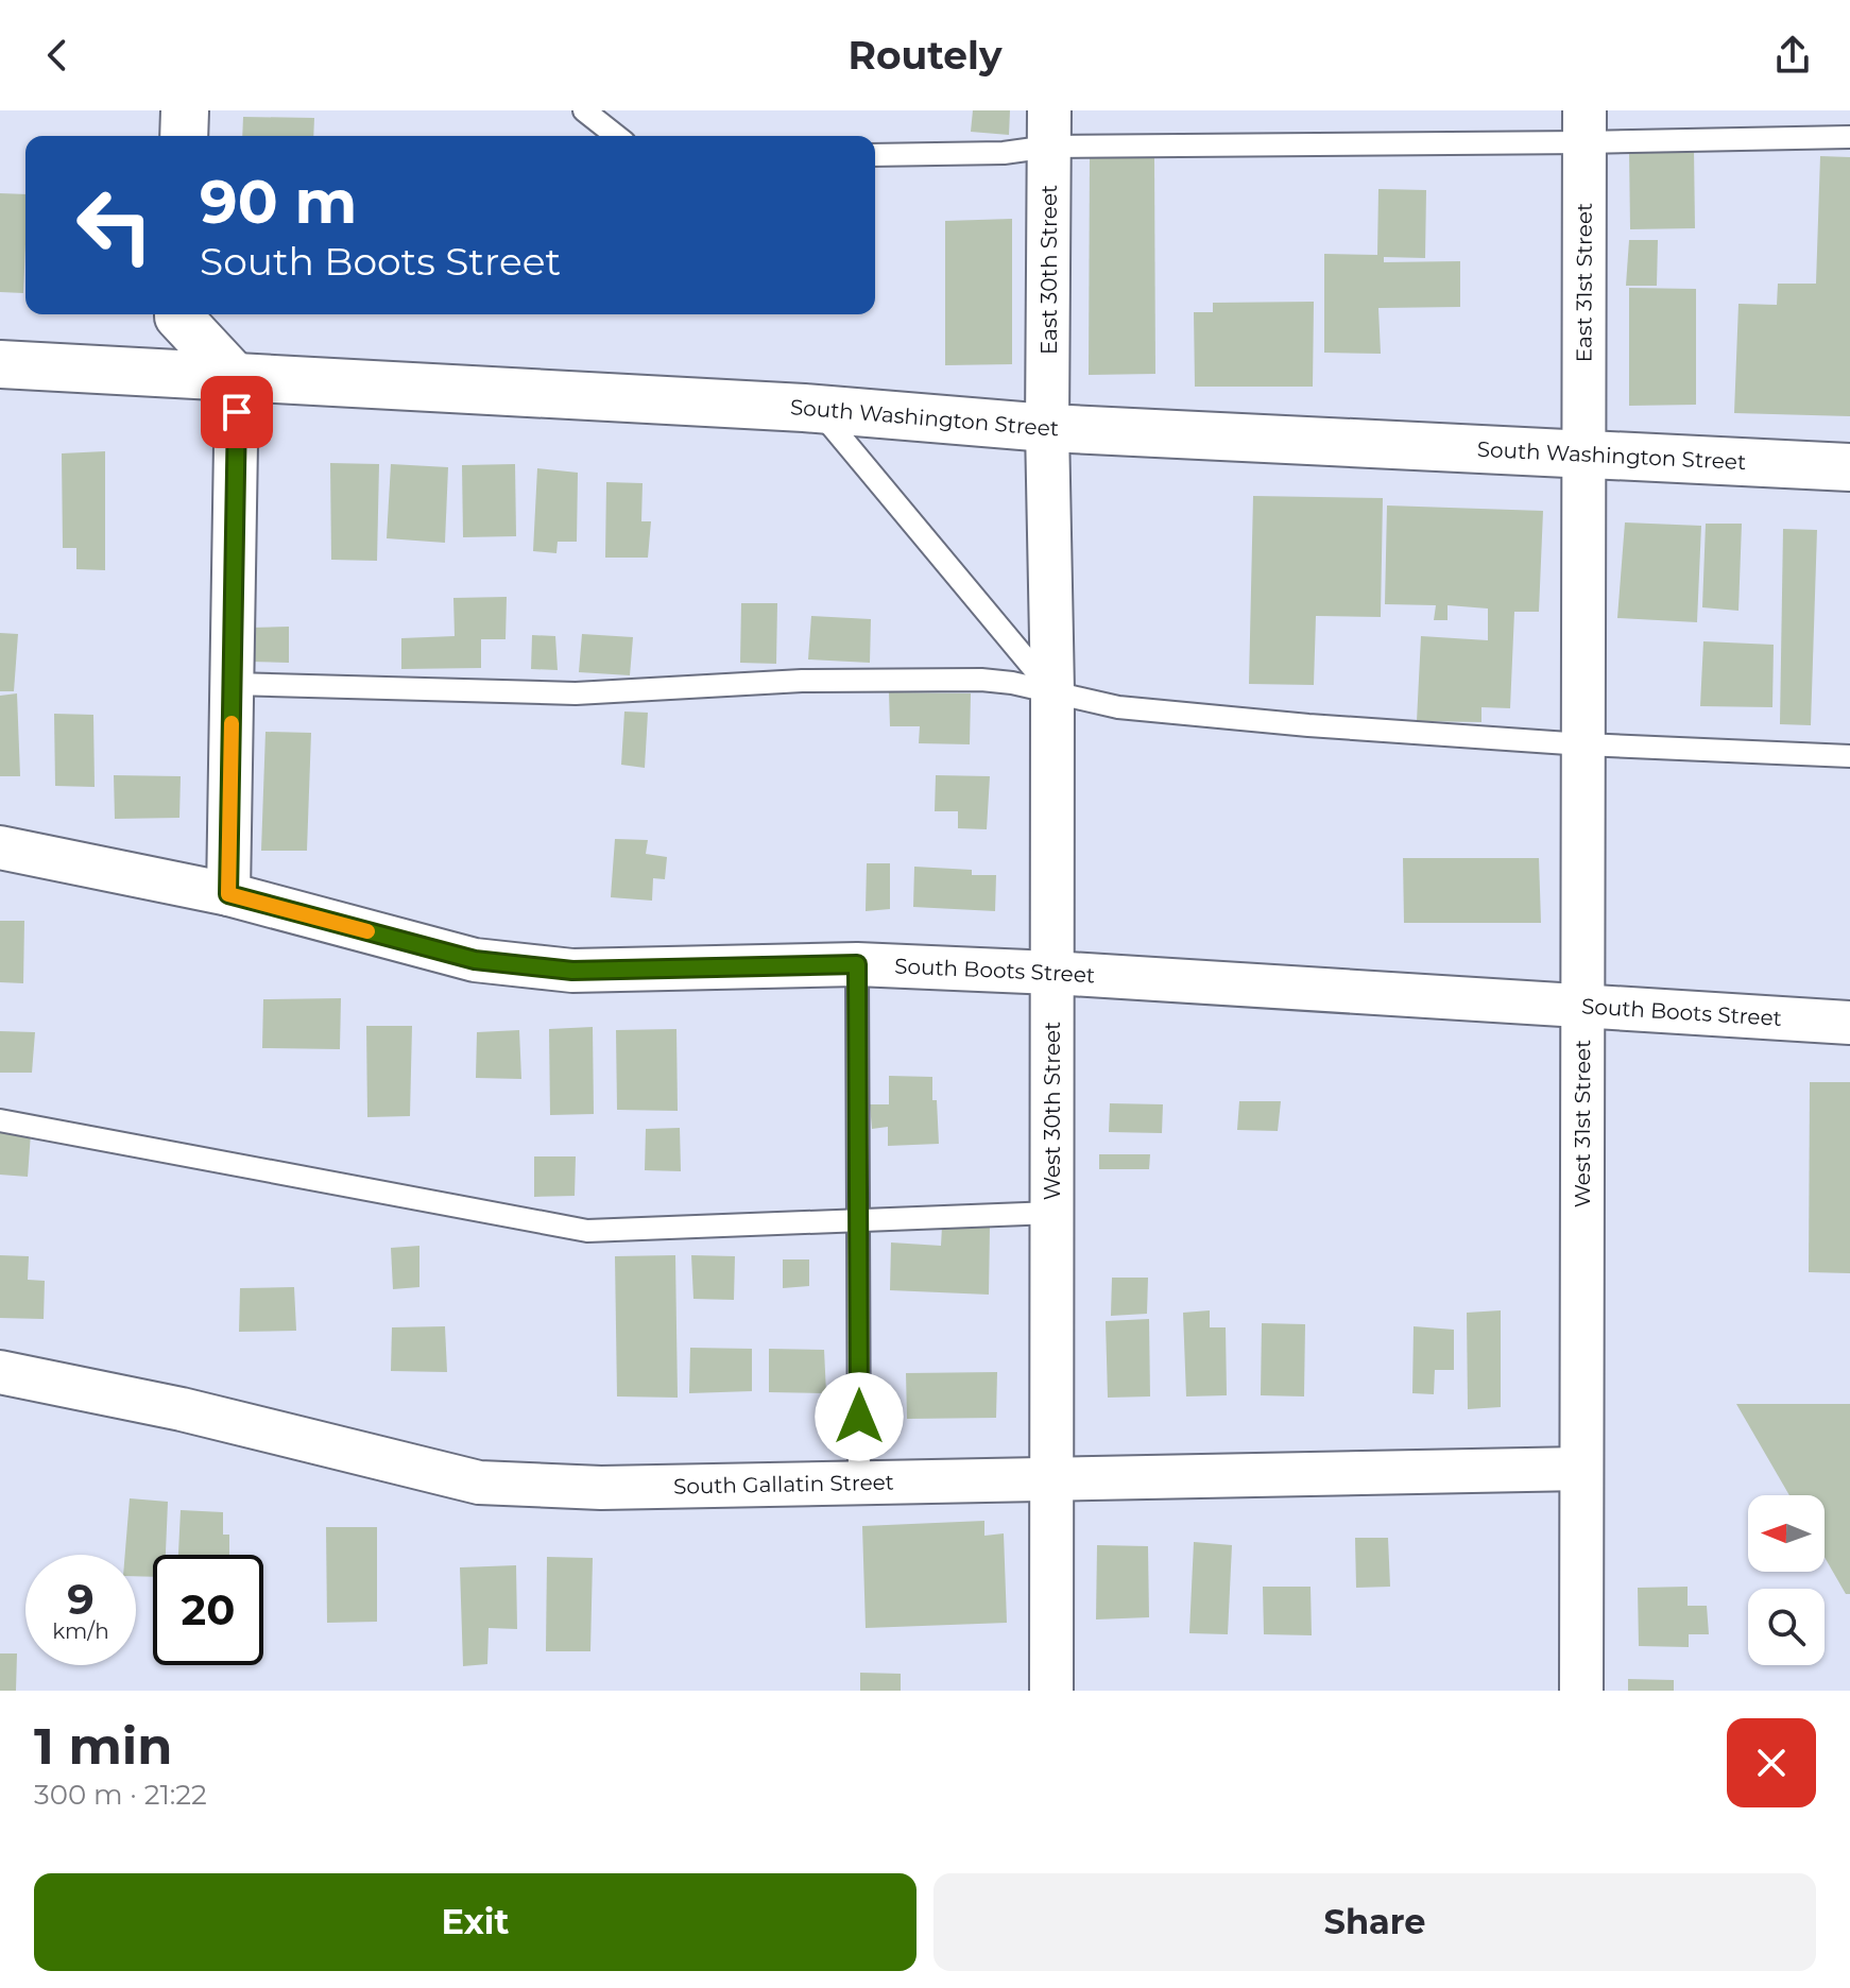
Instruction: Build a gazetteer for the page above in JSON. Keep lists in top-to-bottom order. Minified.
{"streets":{"main road":["South Washington Street"],"street":["East 30th Street","East 31st Street","South Boots Street","West 30th Street","West 31st Street","South Gallatin Street"]},"crossings":[["East 30th Street","South Washington Street"],["East 30th Street","West 30th Street"],["East 31st Street","South Washington Street"],["East 31st Street","West 31st Street"],["South Washington Street","West 30th Street"],["South Washington Street","West 31st Street"],["South Boots Street","West 30th Street"],["South Boots Street","West 31st Street"],["West 30th Street","South Gallatin Street"],["West 31st Street","South Gallatin Street"]],"north":"left","page":{"header":"Routely","turn":["90 m","South Boots Street"],"speed":"9 km/h","limit":"20","heading":["1 min","300 m · 21:22"],"buttons":["Exit","Share"]}}
